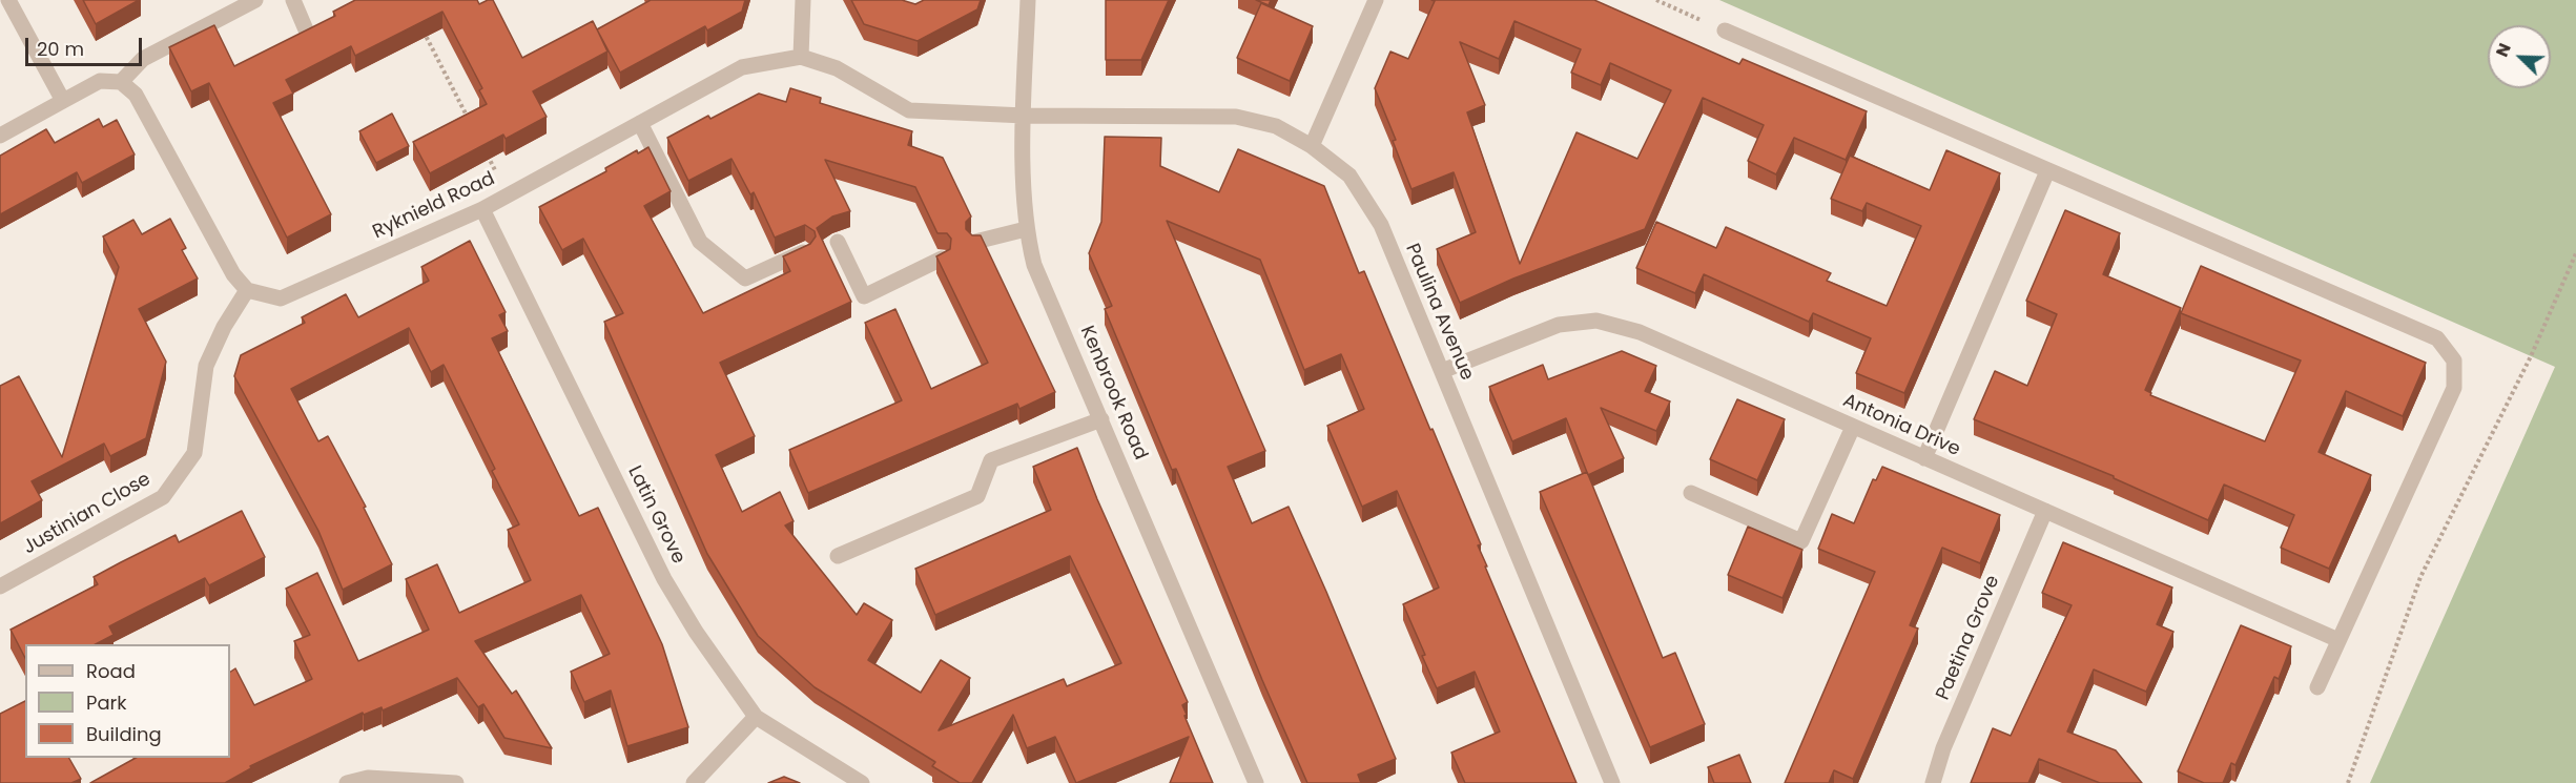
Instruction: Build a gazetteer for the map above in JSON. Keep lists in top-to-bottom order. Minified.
{"streets":{"street":["Ryknield Road","Paulina Avenue","Kenbrook Road","Antonia Drive","Justinian Close","Latin Grove","Paetina Grove"]},"crossings":[["Ryknield Road","Paulina Avenue"],["Ryknield Road","Kenbrook Road"],["Ryknield Road","Justinian Close"],["Ryknield Road","Latin Grove"],["Paulina Avenue","Kenbrook Road"],["Paulina Avenue","Antonia Drive"],["Antonia Drive","Paetina Grove"]],"legend":["Road","Park","Building"],"scale_bar":"20 m","north":"top left"}
